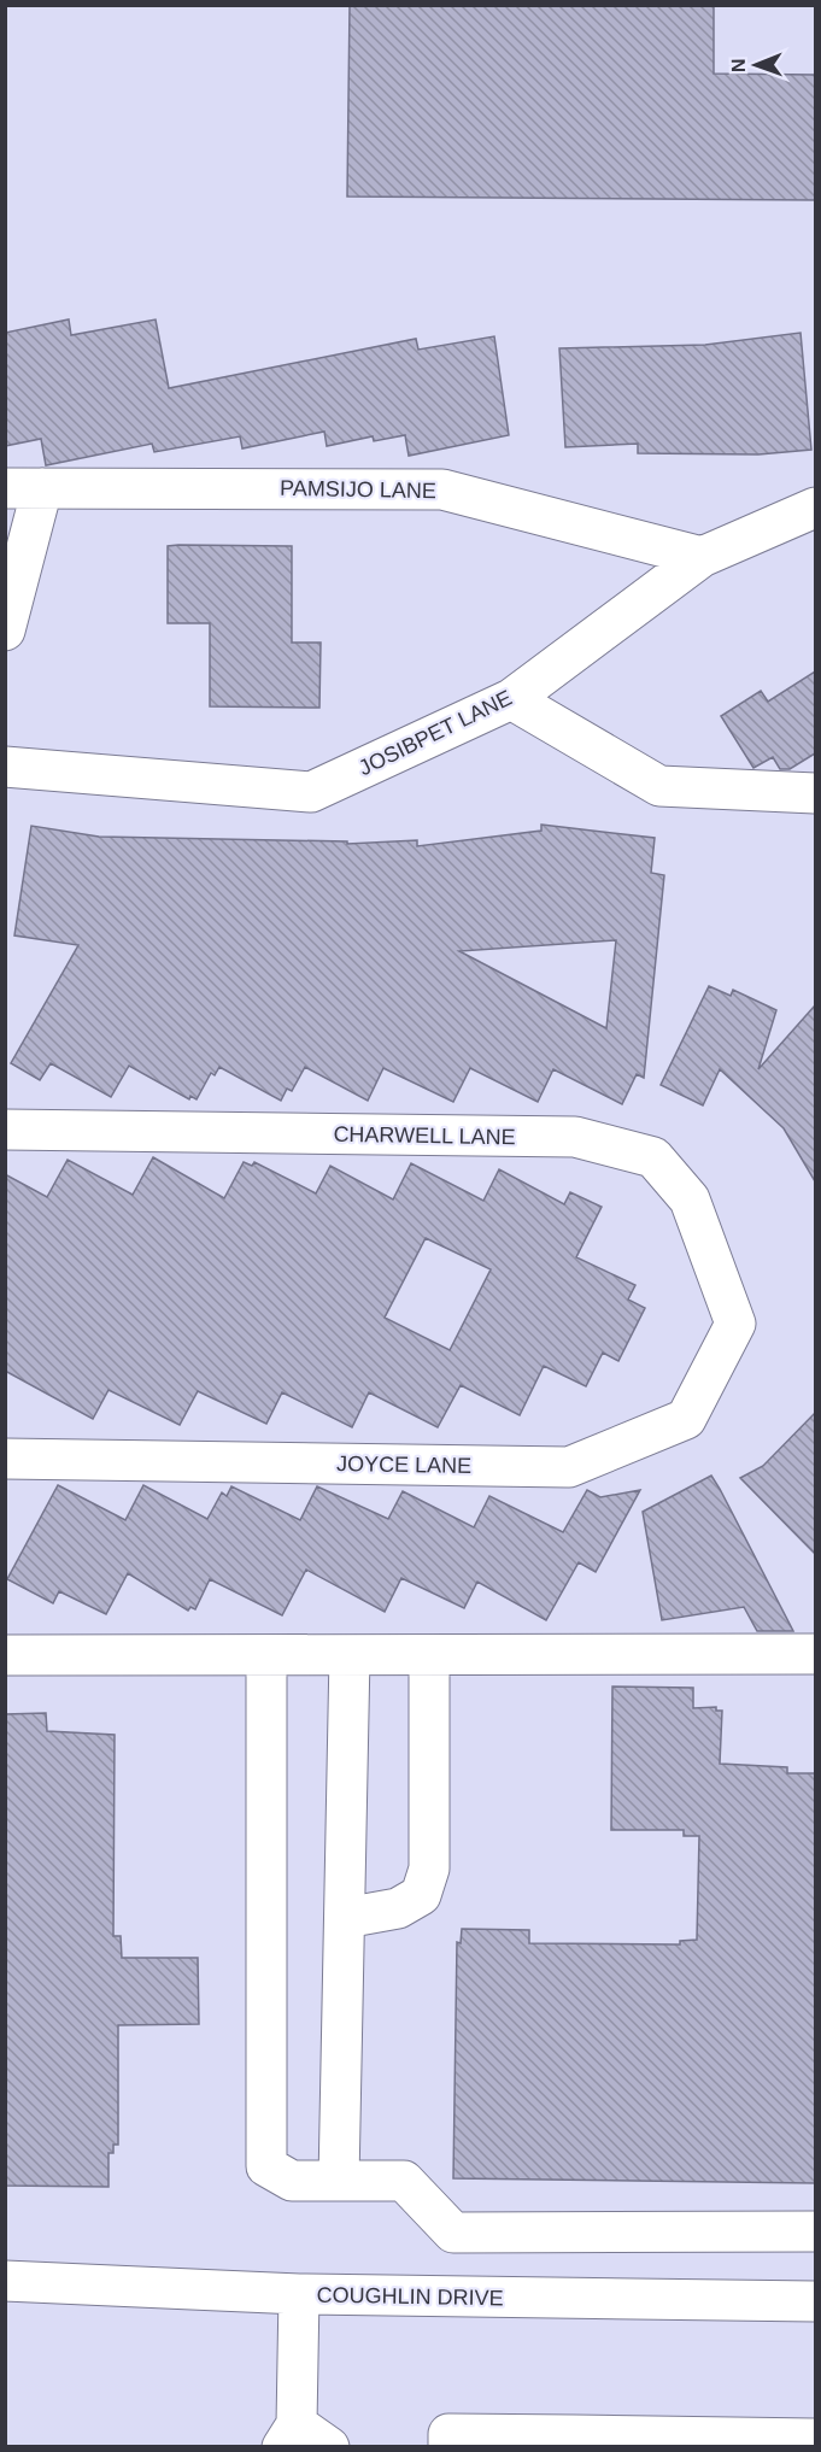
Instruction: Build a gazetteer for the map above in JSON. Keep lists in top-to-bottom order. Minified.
{"streets":{"street":["PAMSIJO LANE","JOSIBPET LANE","CHARWELL LANE","JOYCE LANE","COUGHLIN DRIVE"]},"crossings":[["PAMSIJO LANE","JOSIBPET LANE"],["CHARWELL LANE","JOYCE LANE"]],"north":"left"}
